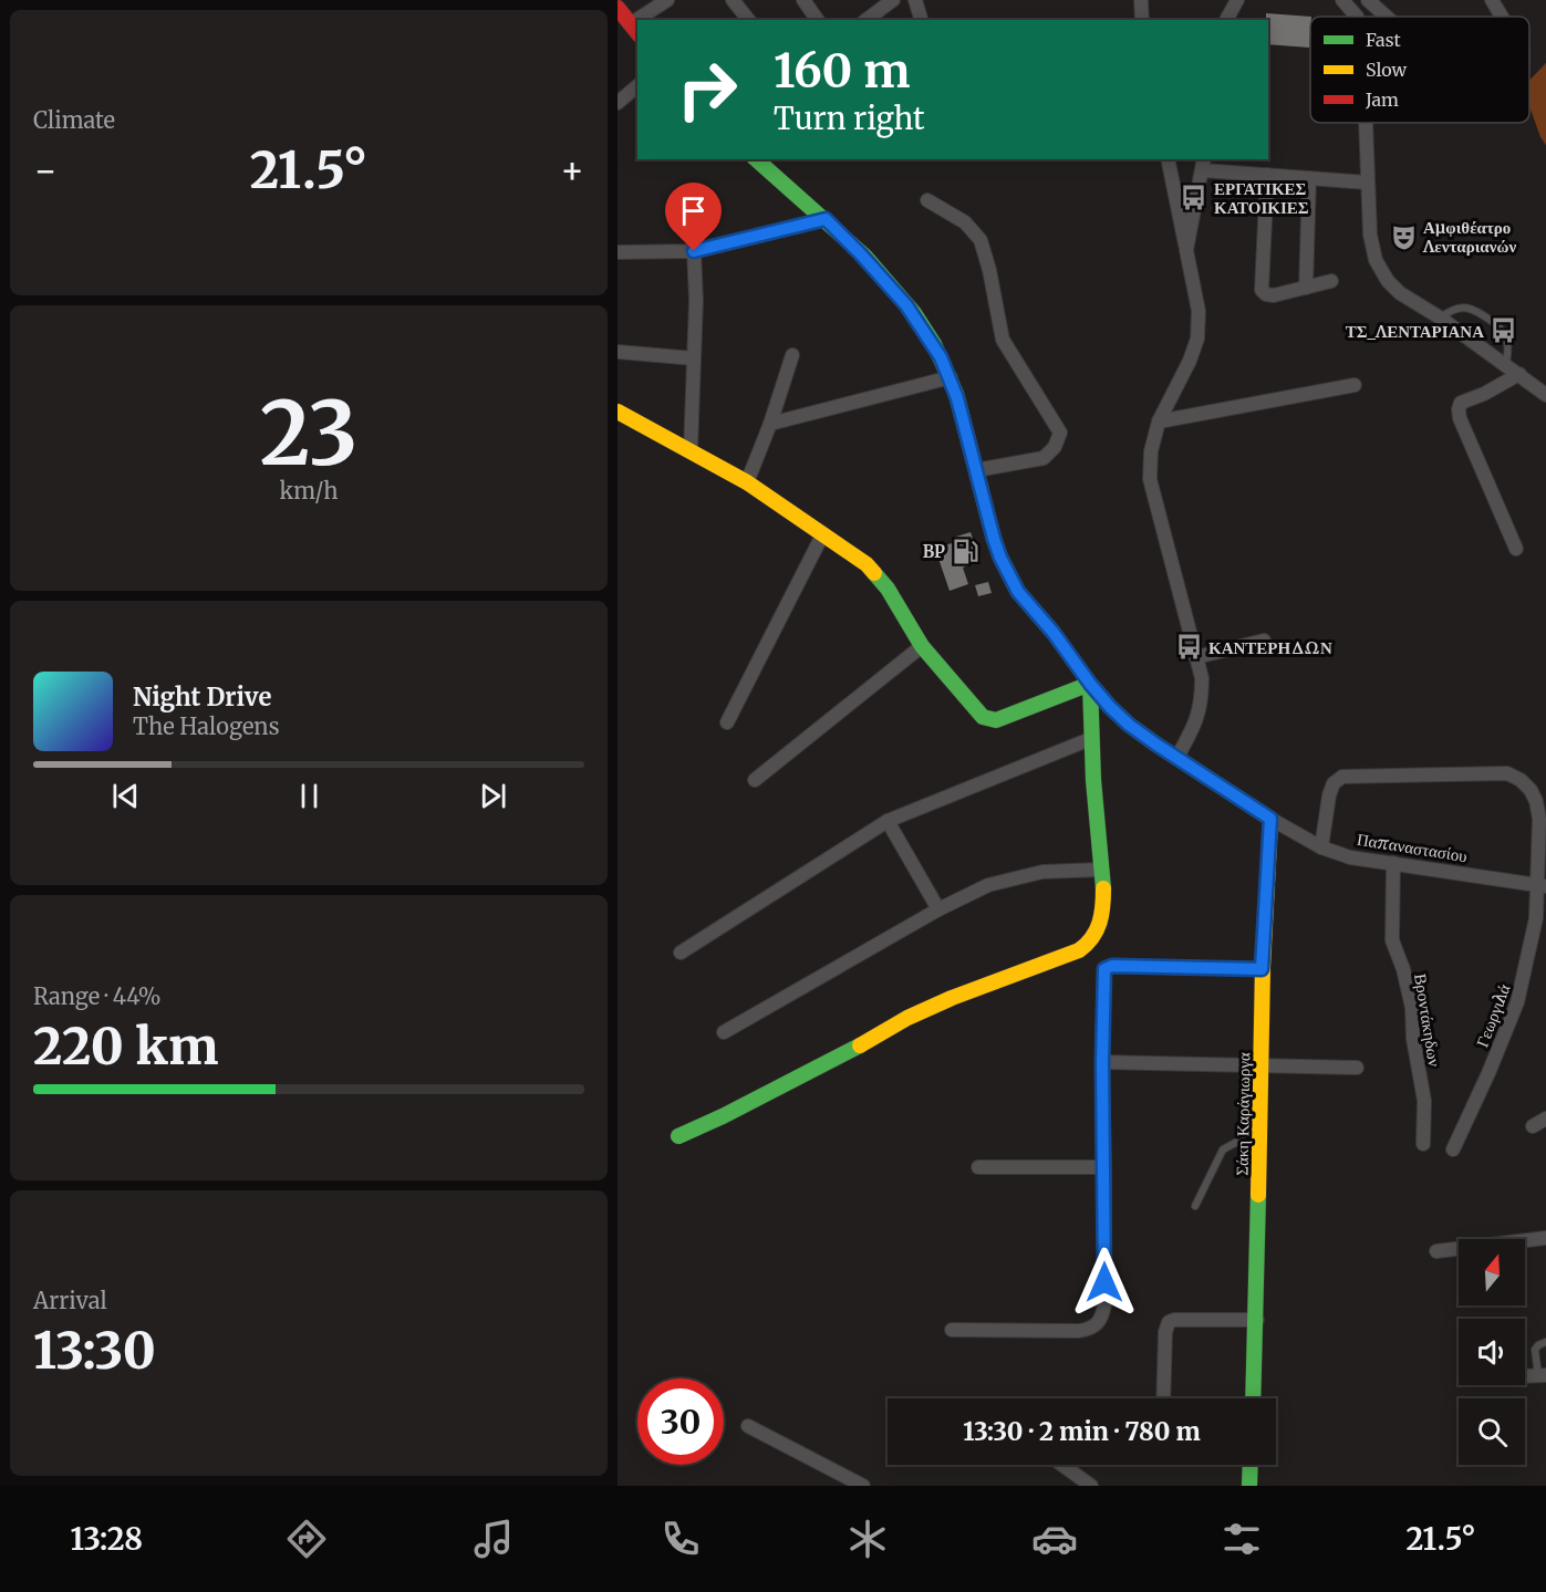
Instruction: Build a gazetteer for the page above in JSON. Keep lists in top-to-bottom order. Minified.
{"streets":{"street":["Παπαναστασίου","Γεωργιλά","Βροντάκηδων","Σάκη Καράγιωργα"]},"crossings":[["Παπαναστασίου","Γεωργιλά"],["Παπαναστασίου","Βροντάκηδων"],["Παπαναστασίου","Σάκη Καράγιωργα"]],"places":{"bus stop":["ΕΡΓΑΤΙΚΕΣ ΚΑΤΟΙΚΙΕΣ","ΤΣ_ΛΕΝΤΑΡΙΑΝΑ","ΚΑΝΤΕΡΗΔΩΝ"],"theatre":["Αμφιθέατρο Λενταριανών"],"fuel station":["BP"]},"legend":["Fast","Slow","Jam"],"north":"top","page":{"tile":["Climate",["23","km/h"],["Range · 44%","220 km"],["Arrival","13:30"]],"turn":["160 m","Turn right"],"heat":["−","21.5°","+"],"song":["Night Drive","The Halogens"],"limit":"30","trip":"13:30 · 2 min · 780 m","tabs":["13:28","21.5°"]}}
